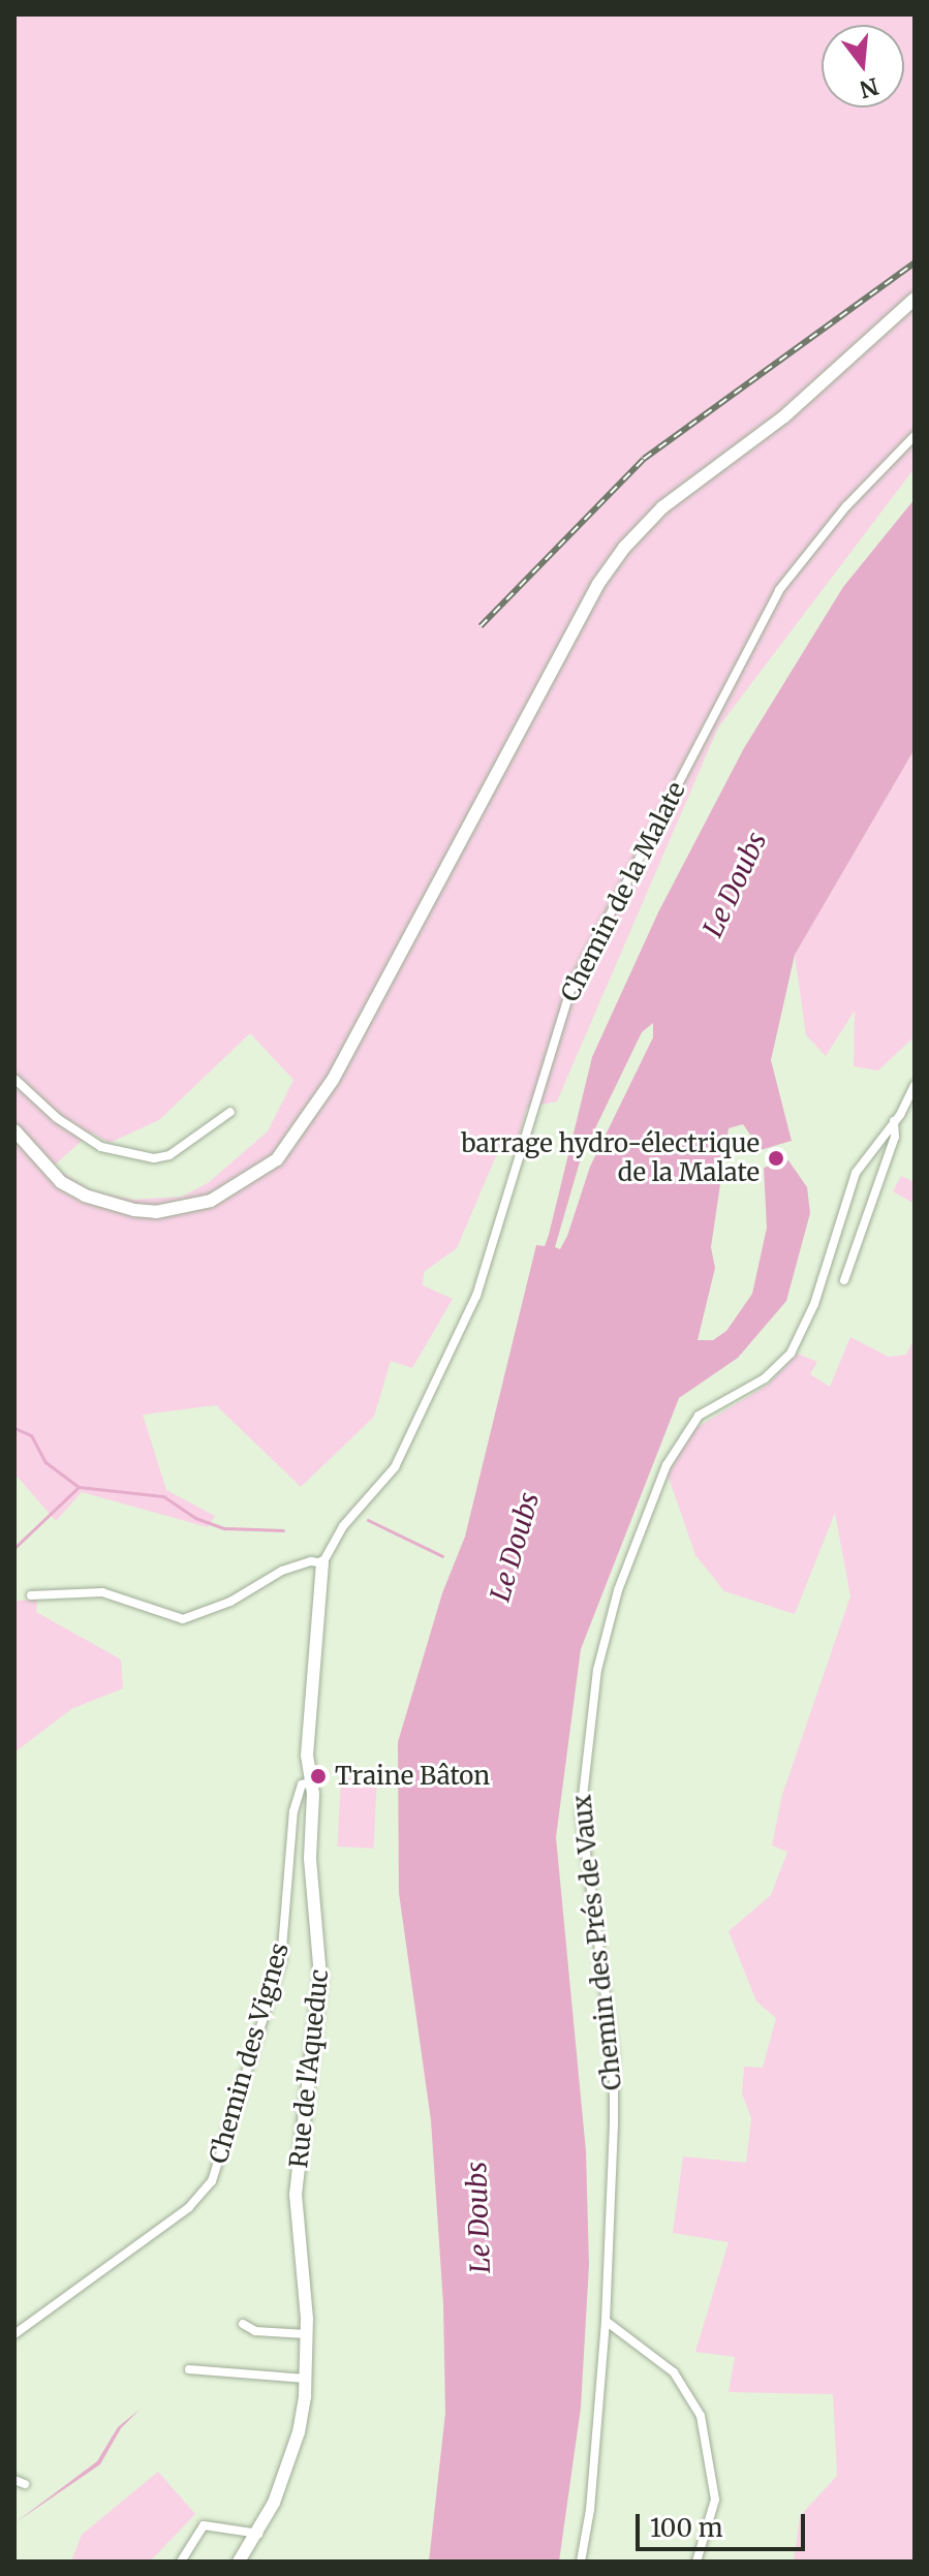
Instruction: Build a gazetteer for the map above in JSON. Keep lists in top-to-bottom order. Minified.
{"streets":{"main road":["Rue de l'Aqueduc"],"street":["Chemin de la Malate","Chemin des Prés de Vaux","Chemin des Vignes"]},"crossings":[["Chemin de la Malate","Rue de l'Aqueduc"],["Chemin des Vignes","Rue de l'Aqueduc"]],"water":["Le Doubs"],"places":["barrage hydro-électrique de la Malate","Traine Bâton"],"scale_bar":"100 m","north":"bottom"}
